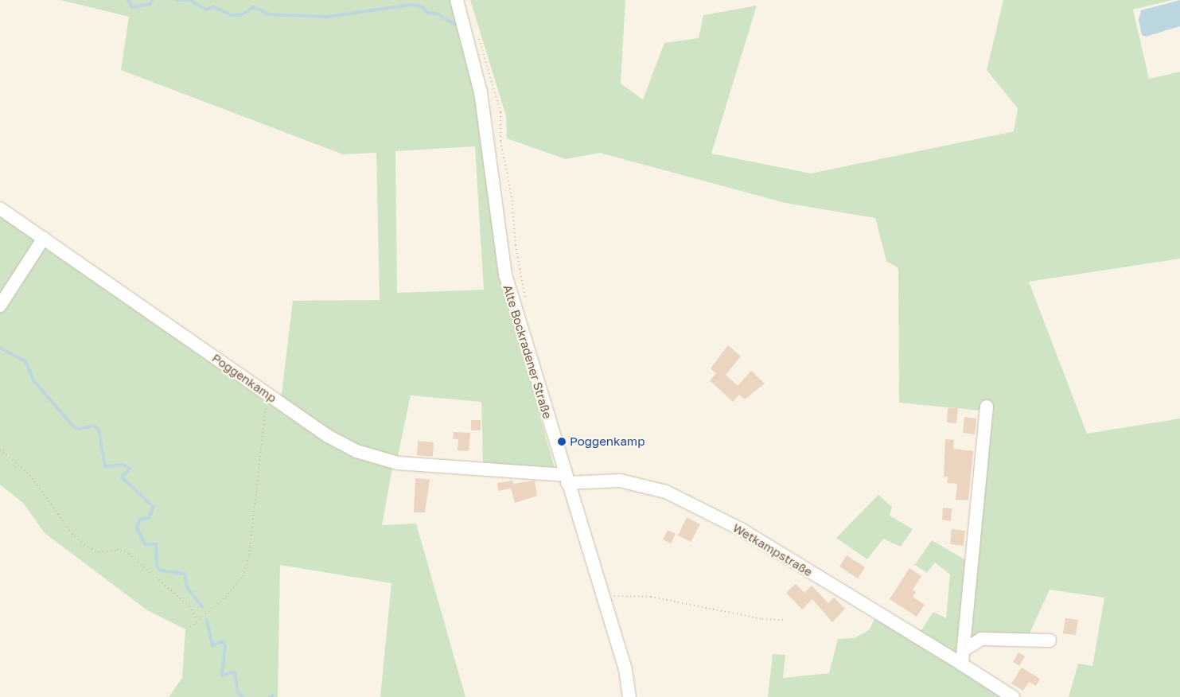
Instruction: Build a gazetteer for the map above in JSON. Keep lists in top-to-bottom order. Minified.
{"streets":{"street":["Alte Bockradener Straße","Poggenkamp","Wetkampstraße"]},"crossings":[["Alte Bockradener Straße","Poggenkamp"],["Alte Bockradener Straße","Wetkampstraße"],["Poggenkamp","Wetkampstraße"]],"places":["Poggenkamp"]}
